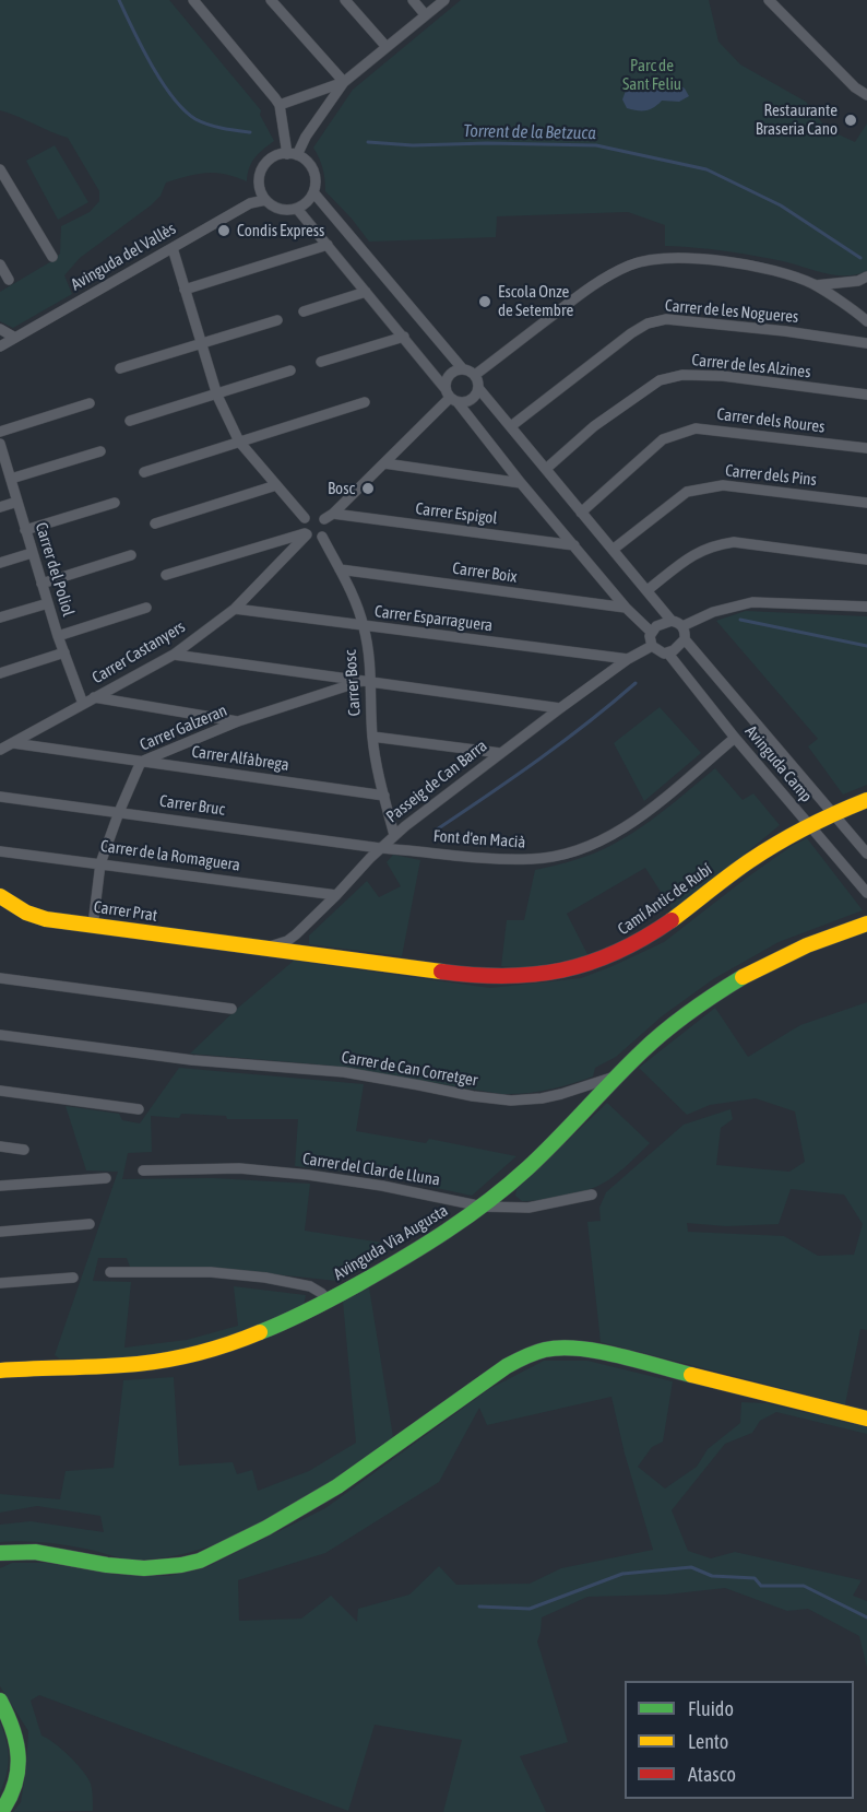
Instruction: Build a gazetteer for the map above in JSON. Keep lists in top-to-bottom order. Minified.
{"streets":{"street":["Avinguda del Vallès","Carrer de les Nogueres","Carrer de les Alzines","Carrer dels Roures","Carrer dels Pins","Carrer Espigol","Carrer del Poliol","Carrer Boix","Carrer Esparraguera","Carrer Castanyers","Carrer Bosc","Carrer Galzeran","Carrer Alfàbrega","Avinguda Camp","Passeig de Can Barra","Carrer Bruc","Font d'en Macià","Carrer de la Romaguera","Camí Antic de Rubí","Carrer Prat","Carrer de Can Corretger","Carrer del Clar de Lluna","Avinguda Via Augusta"]},"crossings":[["Carrer Espigol","Carrer Castanyers"],["Carrer Espigol","Carrer Bosc"],["Carrer del Poliol","Carrer Castanyers"],["Carrer Boix","Carrer Bosc"],["Carrer Esparraguera","Carrer Castanyers"],["Carrer Esparraguera","Carrer Bosc"],["Carrer Esparraguera","Passeig de Can Barra"],["Carrer Castanyers","Carrer Bosc"],["Carrer Castanyers","Carrer Alfàbrega"],["Carrer Bosc","Carrer Galzeran"],["Carrer Bosc","Carrer Alfàbrega"],["Carrer Bosc","Passeig de Can Barra"],["Carrer Galzeran","Carrer Alfàbrega"],["Carrer Galzeran","Passeig de Can Barra"],["Carrer Galzeran","Carrer Bruc"],["Carrer Galzeran","Carrer de la Romaguera"],["Carrer Galzeran","Carrer Prat"],["Avinguda Camp","Passeig de Can Barra"],["Avinguda Camp","Font d'en Macià"],["Avinguda Camp","Camí Antic de Rubí"],["Passeig de Can Barra","Carrer Bruc"],["Passeig de Can Barra","Font d'en Macià"],["Passeig de Can Barra","Carrer de la Romaguera"],["Passeig de Can Barra","Camí Antic de Rubí"],["Passeig de Can Barra","Carrer Prat"],["Carrer Bruc","Font d'en Macià"],["Camí Antic de Rubí","Carrer Prat"],["Carrer de Can Corretger","Avinguda Via Augusta"],["Carrer del Clar de Lluna","Avinguda Via Augusta"]],"water":["Torrent de la Betzuca"],"parks":["Parc de Sant Feliu"],"places":["Restaurante Braseria Cano","Condis Express","Escola Onze de Setembre","Bosc"],"legend":["Fluido","Lento","Atasco"]}
